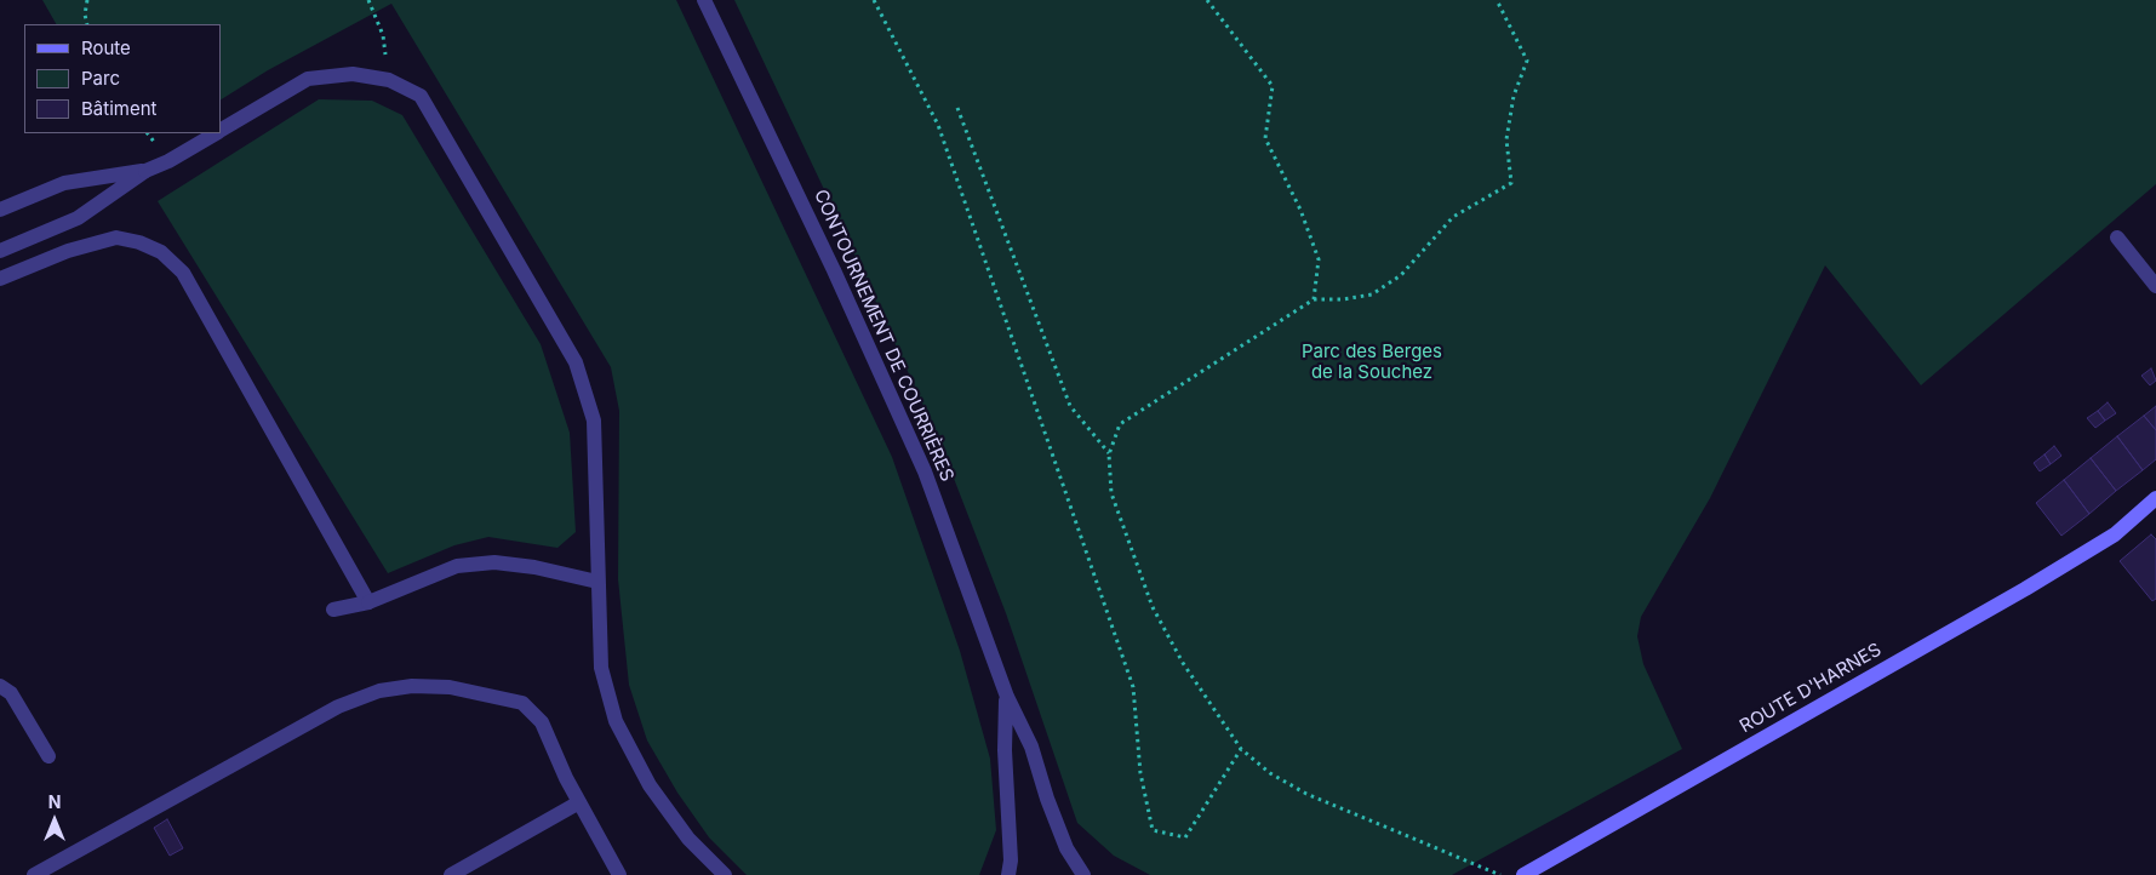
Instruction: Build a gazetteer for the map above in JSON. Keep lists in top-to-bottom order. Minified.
{"streets":{"main road":["ROUTE D'HARNES"],"street":["CONTOURNEMENT DE COURRIÈRES"]},"parks":["Parc des Berges de la Souchez"],"legend":["Route","Parc","Bâtiment"],"north":"top"}
